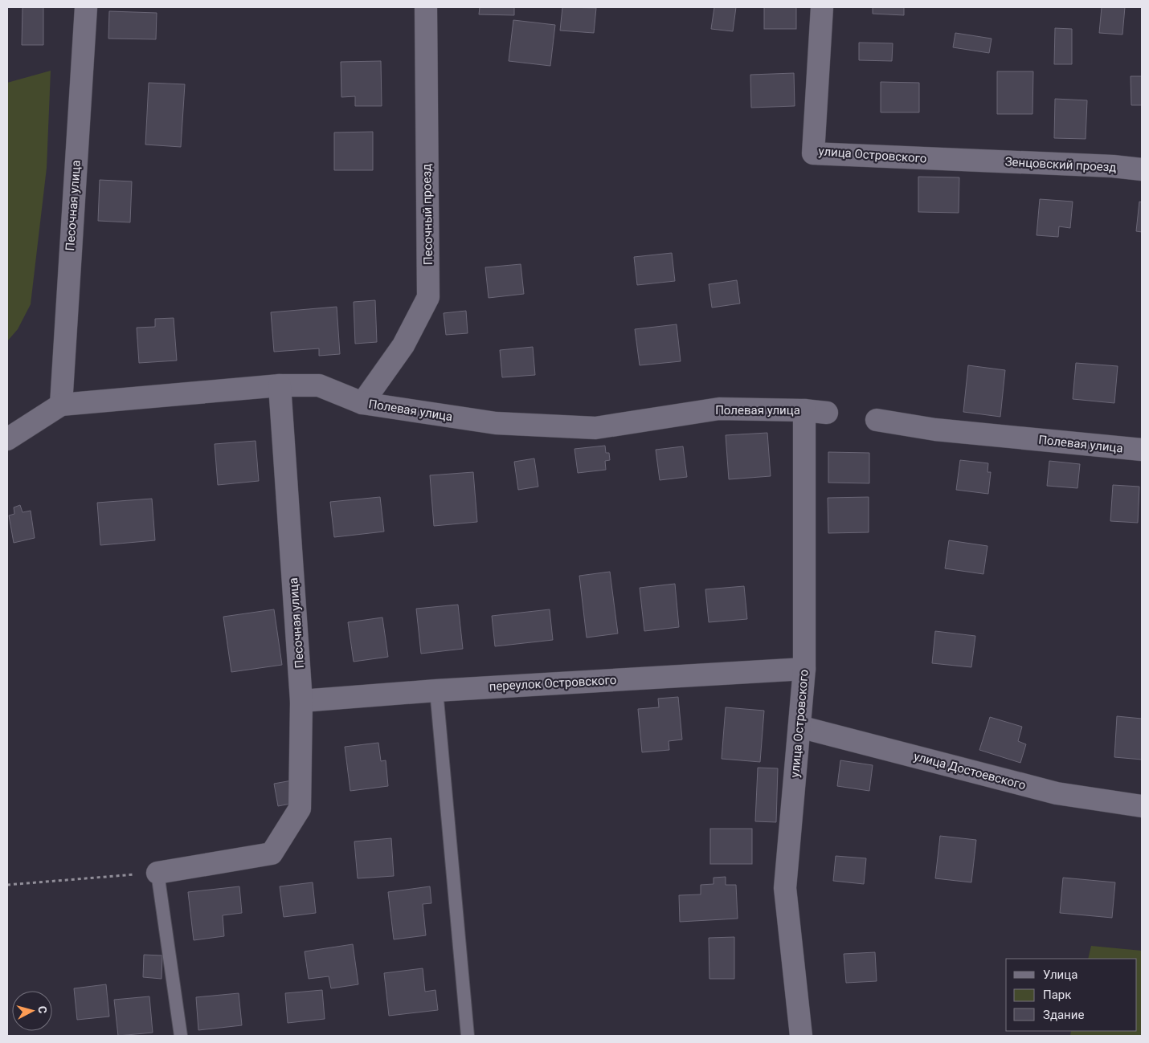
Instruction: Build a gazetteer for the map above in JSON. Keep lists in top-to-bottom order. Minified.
{"streets":{"street":["улица Островского","Зенцовский проезд","Песочная улица","Песочный проезд","Полевая улица","переулок Островского","улица Достоевского"]},"crossings":[["улица Островского","Зенцовский проезд"],["улица Островского","Полевая улица"],["улица Островского","переулок Островского"],["улица Островского","улица Достоевского"],["Песочная улица","Полевая улица"],["Песочная улица","переулок Островского"],["Песочный проезд","Полевая улица"]],"legend":["Улица","Парк","Здание"],"north":"right"}
